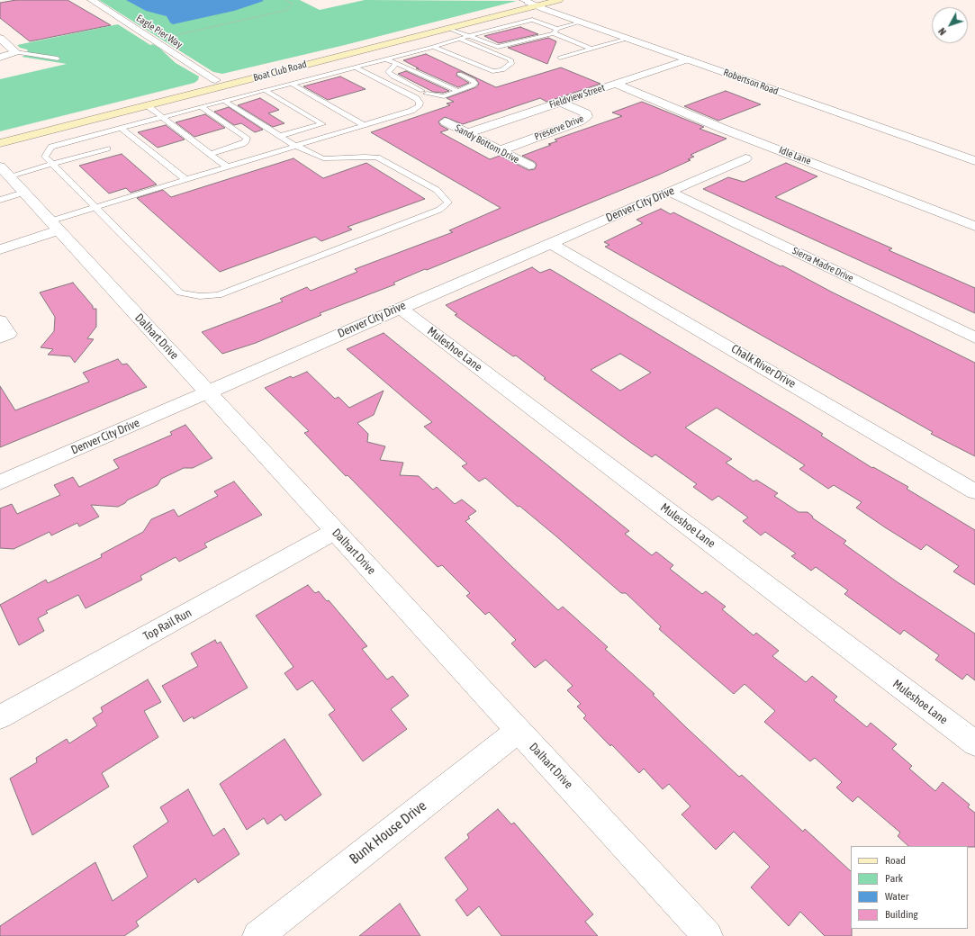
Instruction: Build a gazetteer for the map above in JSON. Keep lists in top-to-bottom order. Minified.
{"streets":{"main road":["Boat Club Road"],"street":["Eagle Pier Way","Robertson Road","Fieldview Street","Preserve Drive","Sandy Bottom Drive","Idle Lane","Denver City Drive","Sierra Madre Drive","Dalhart Drive","Muleshoe Lane","Chalk River Drive","Top Rail Run","Bunk House Drive"]},"crossings":[["Eagle Pier Way","Boat Club Road"],["Boat Club Road","Robertson Road"],["Robertson Road","Fieldview Street"],["Fieldview Street","Preserve Drive"],["Fieldview Street","Sandy Bottom Drive"],["Fieldview Street","Idle Lane"],["Preserve Drive","Sandy Bottom Drive"],["Denver City Drive","Sierra Madre Drive"],["Denver City Drive","Dalhart Drive"],["Denver City Drive","Muleshoe Lane"],["Denver City Drive","Chalk River Drive"],["Dalhart Drive","Top Rail Run"],["Dalhart Drive","Bunk House Drive"]],"legend":["Road","Park","Water","Building"],"north":"bottom left"}
